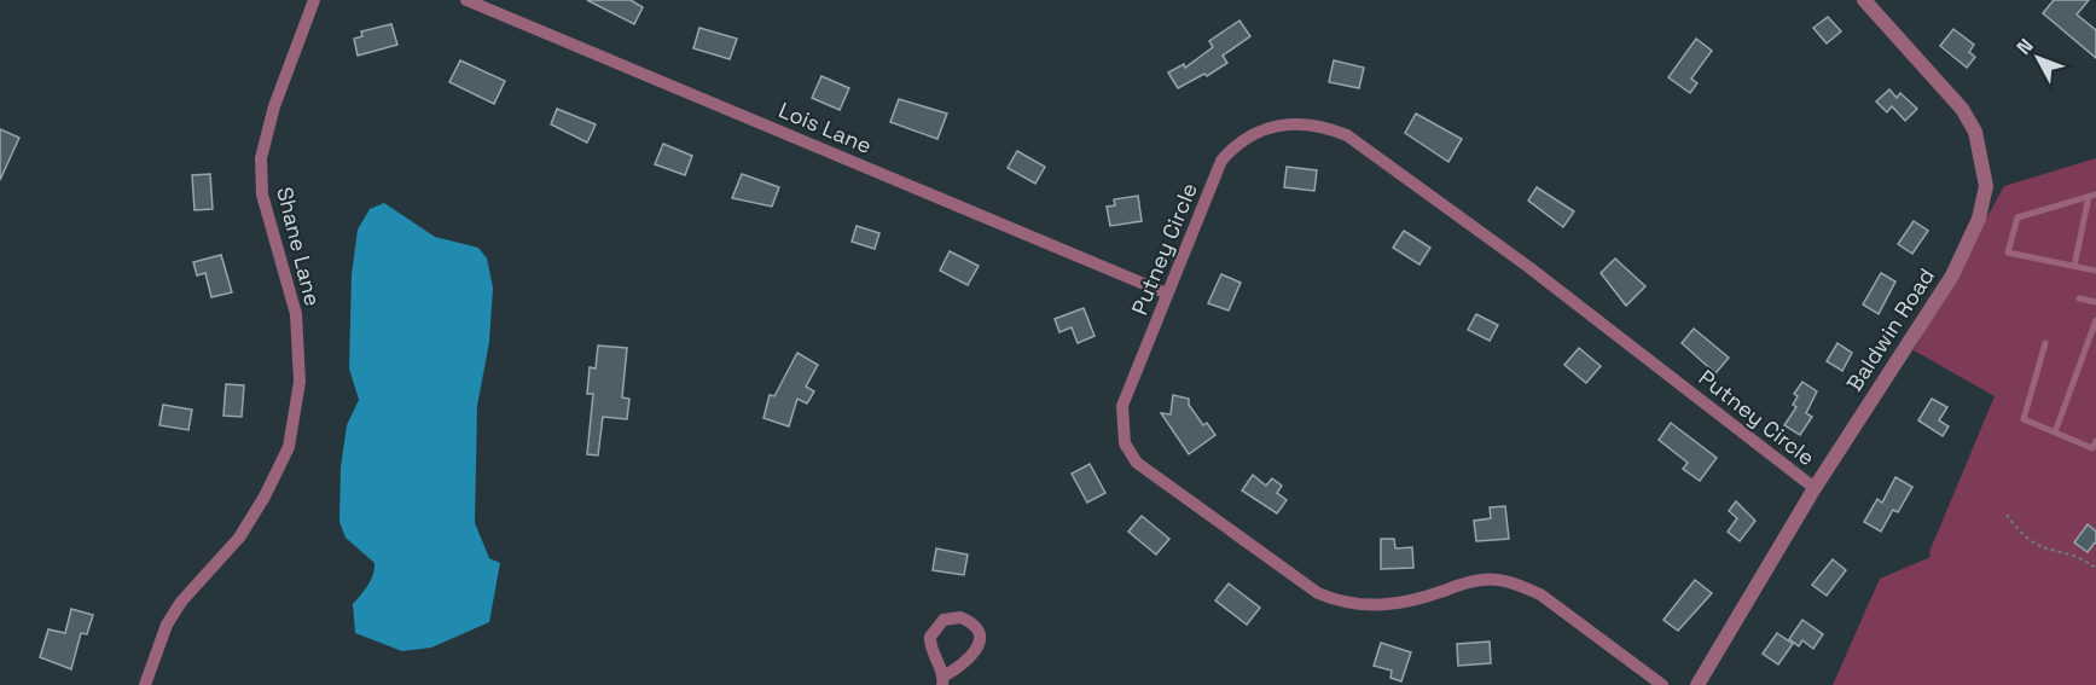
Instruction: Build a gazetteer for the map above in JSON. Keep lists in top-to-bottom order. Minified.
{"streets":{"street":["Lois Lane","Shane Lane","Putney Circle","Baldwin Road"]},"crossings":[["Lois Lane","Putney Circle"],["Putney Circle","Baldwin Road"]],"north":"top left"}
